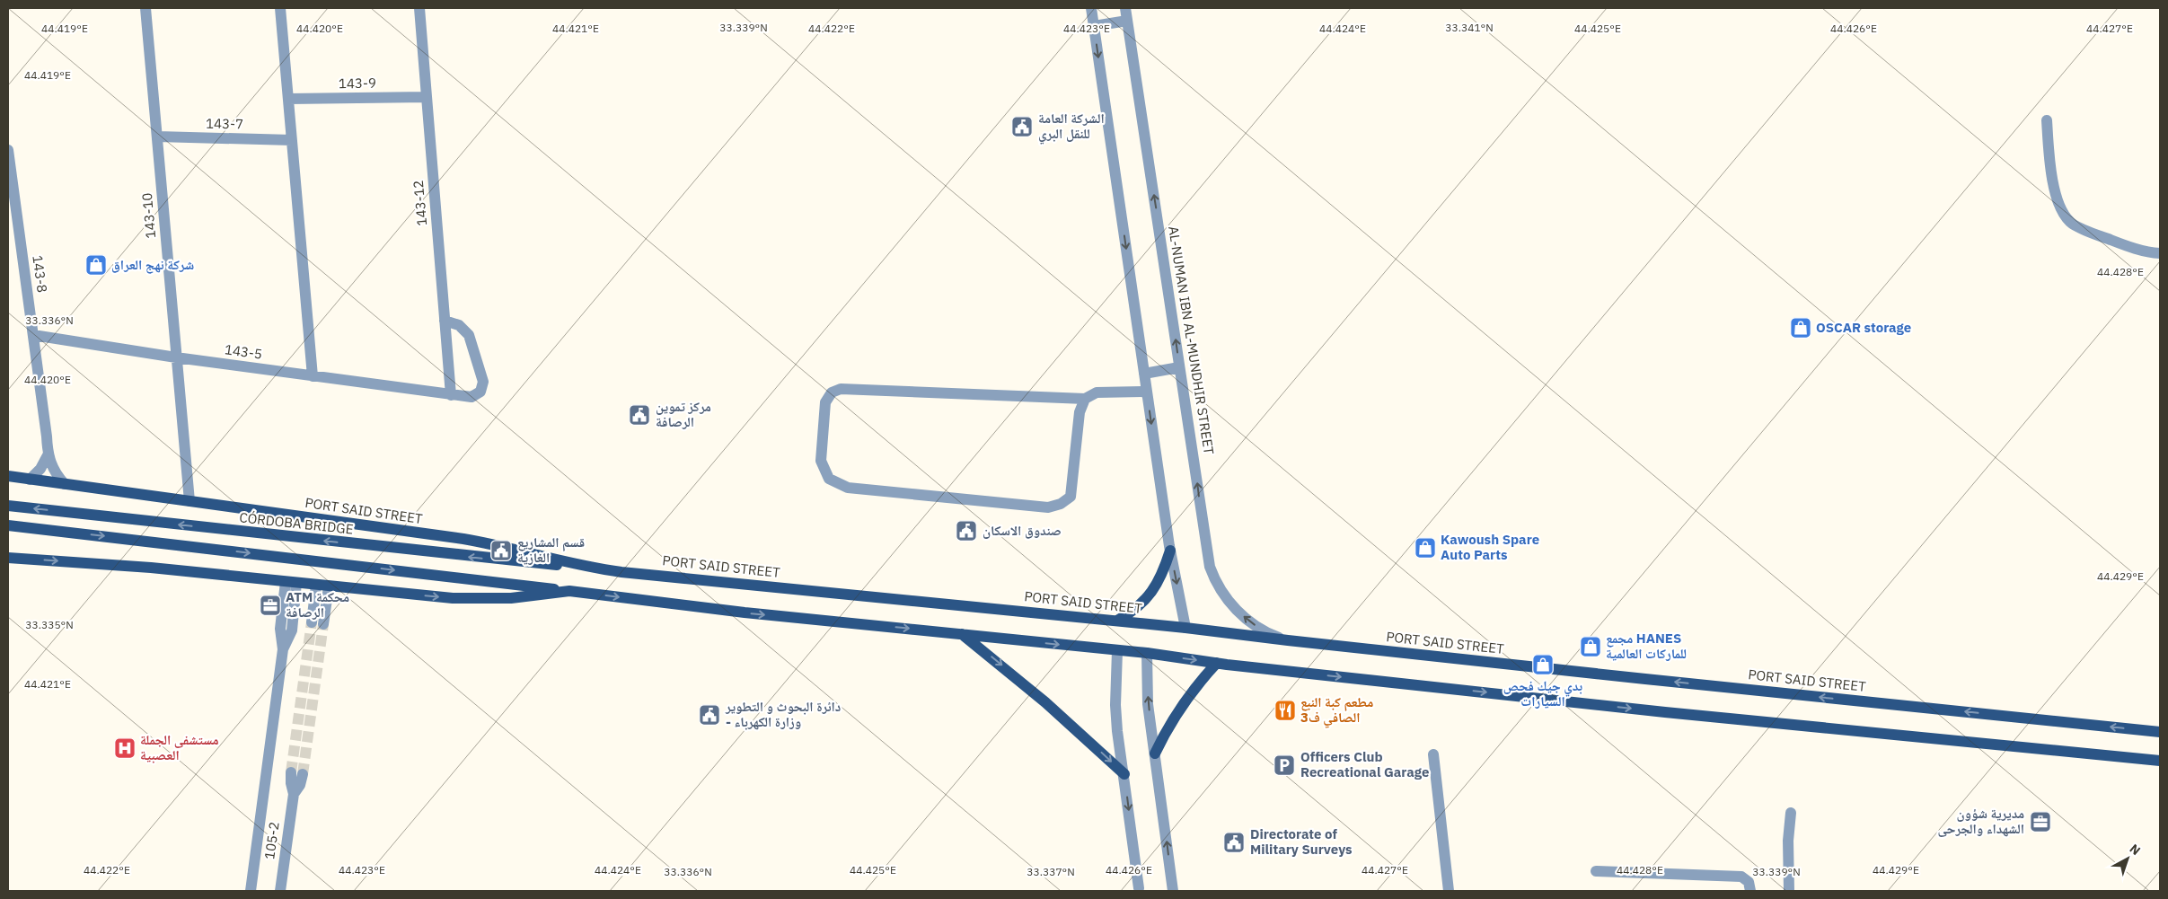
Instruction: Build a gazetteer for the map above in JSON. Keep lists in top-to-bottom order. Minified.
{"streets":{"main road":["PORT SAID STREET","CÓRDOBA BRIDGE"],"street":["143-9","143-7","143-12","143-10","143-8","AL-NUMAN IBN AL-MUNDHIR STREET","143-5","105-2"]},"crossings":[["143-9","143-12"],["143-7","143-10"],["143-12","143-5"],["143-10","143-5"],["143-10","PORT SAID STREET"],["143-8","143-5"],["143-8","PORT SAID STREET"],["AL-NUMAN IBN AL-MUNDHIR STREET","PORT SAID STREET"],["PORT SAID STREET","CÓRDOBA BRIDGE"]],"places":{"public building":["الشركة العامة للنقل البري","مركز تموين الرصافة","صندوق الاسكان","قسم المشاريع الغازية","دائرة البحوث و التطوير - وزارة الكهرباء","Directorate of Military Surveys"],"shop":["شركة نهج العراق","OSCAR storage","Kawoush Spare Auto Parts","مجمع HANES للماركات العالمية","بدي جيك فحص السيارات"],"office":["ATM محكمة الرصافة","مديرية شؤون الشهداء والجرحى"],"restaurant":["مطعم كبة النبع الصافي ف3"],"hospital":["مستشفى الجملة العصبية"],"parking":["Officers Club Recreational Garage"]},"north":"top right","coordinates":["33.339°N","33.341°N","44.419°E","44.420°E","44.421°E","44.422°E","44.423°E","44.424°E","44.425°E","44.426°E","44.427°E","44.428°E","33.336°N","44.429°E","33.335°N","33.337°N"]}
